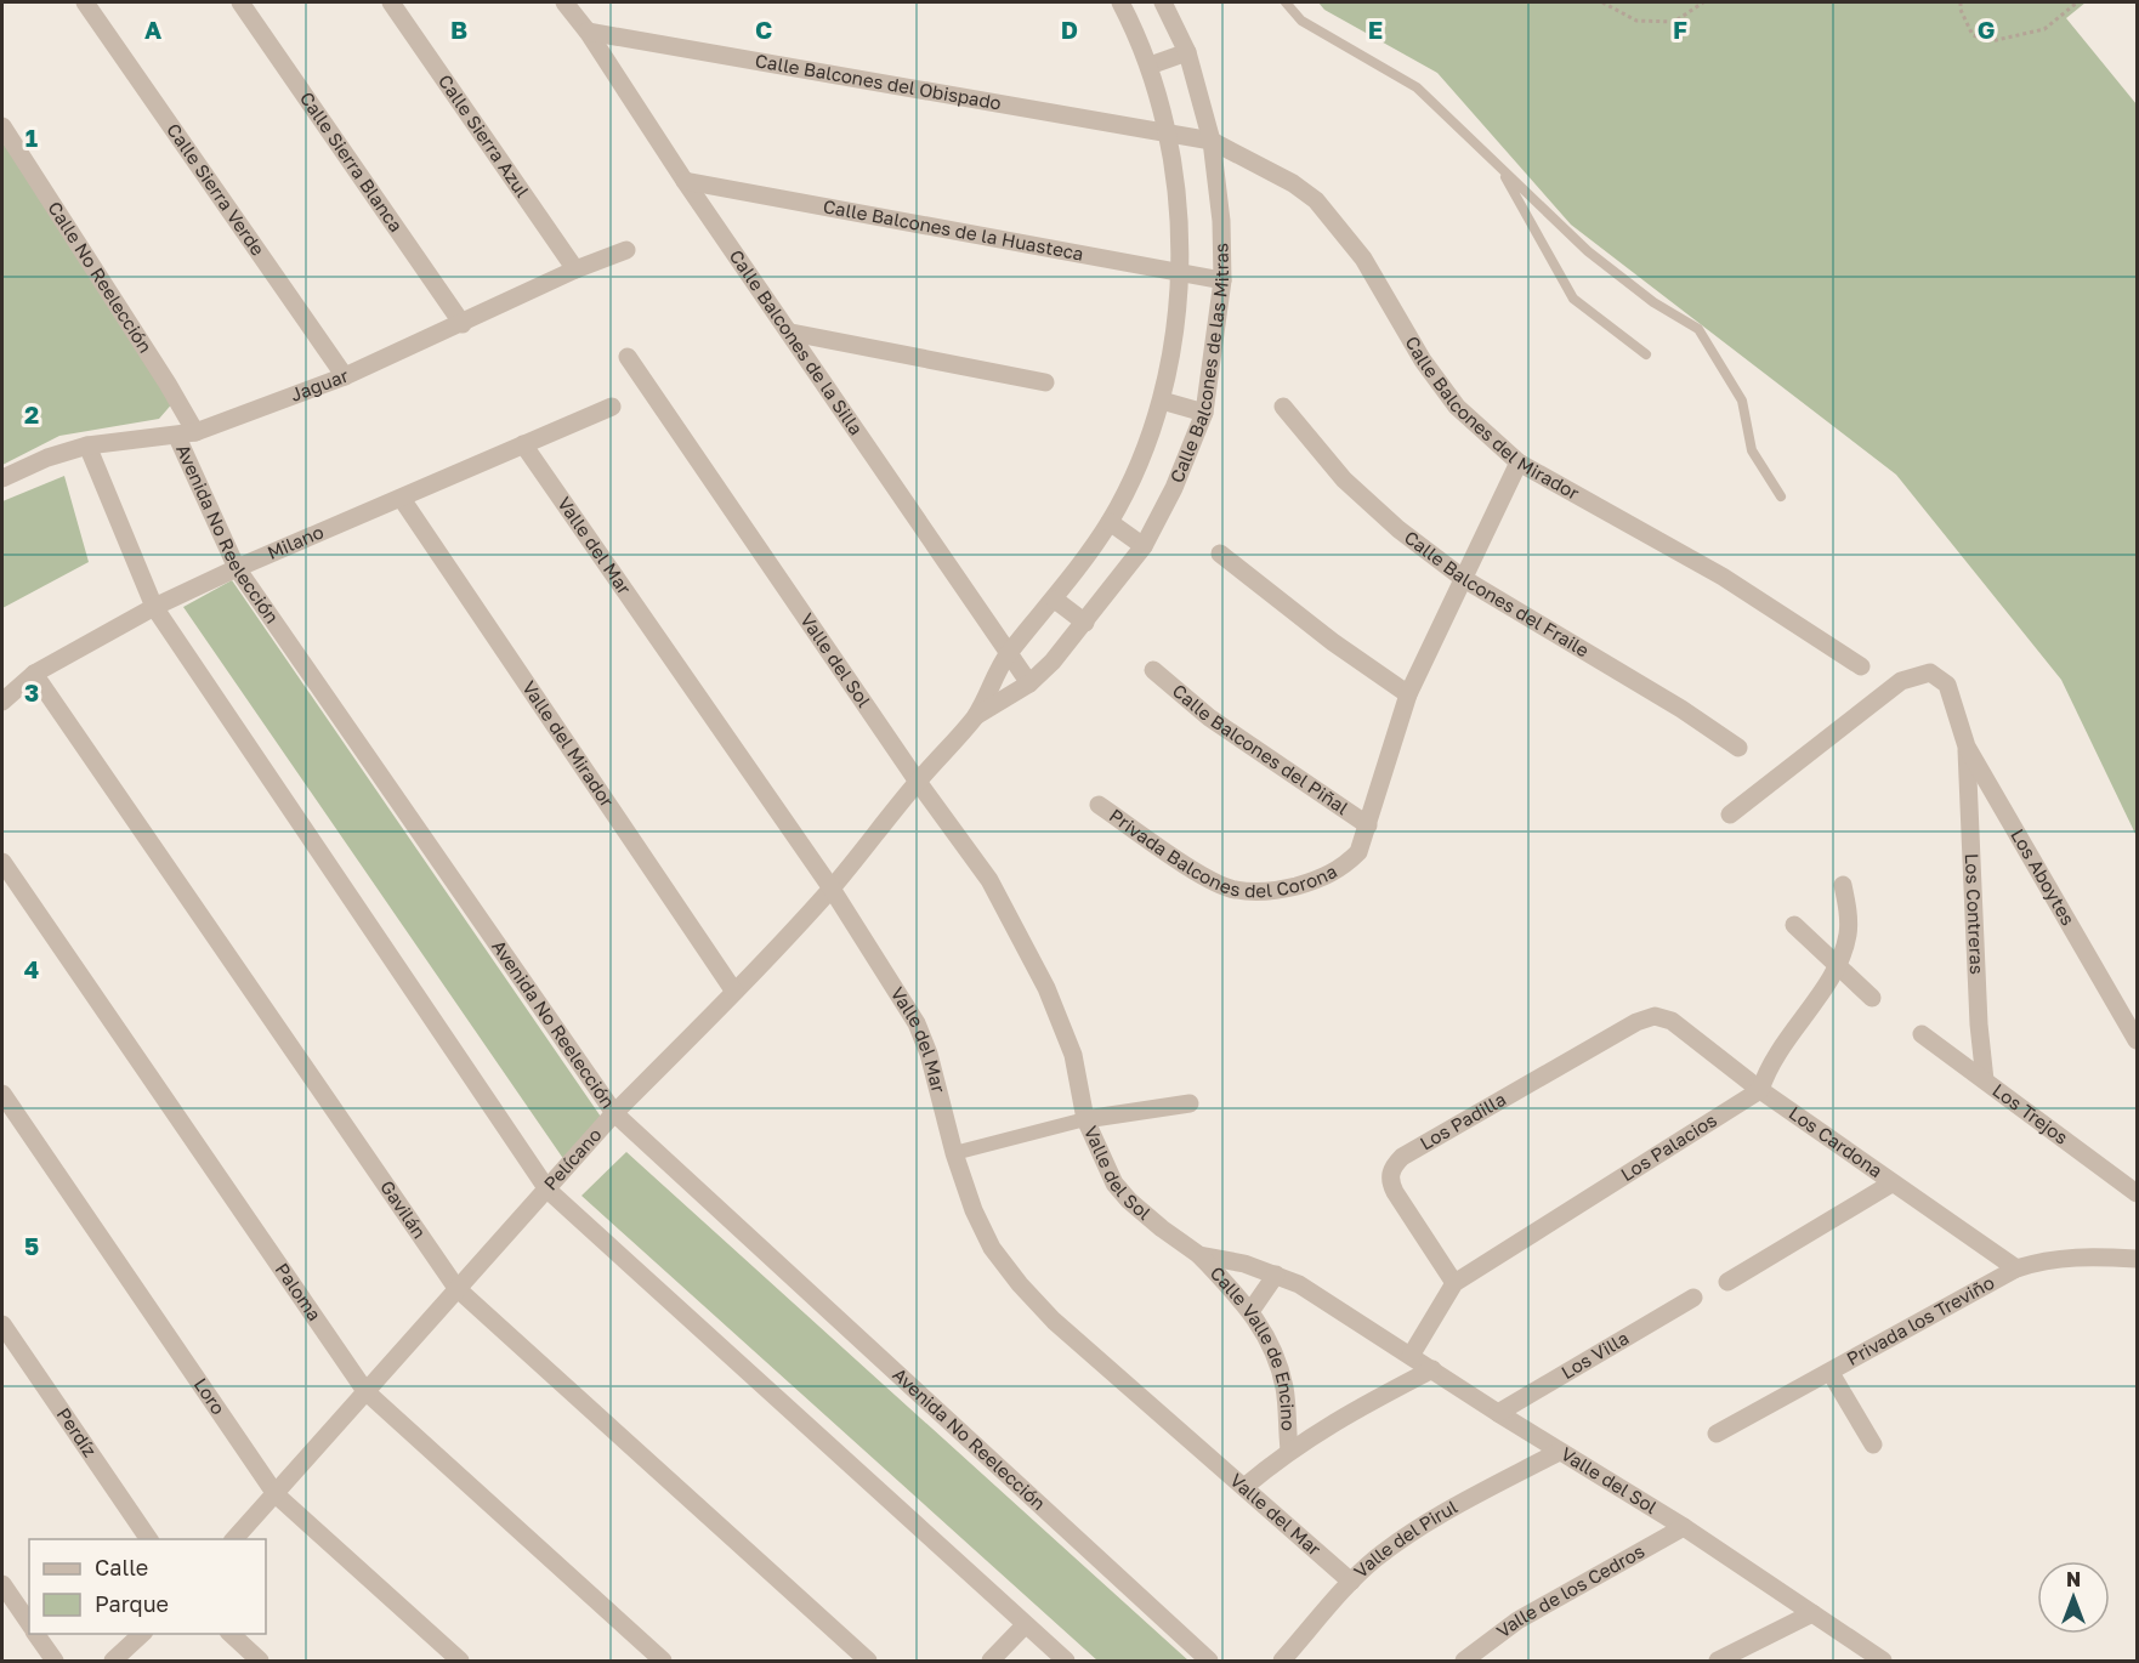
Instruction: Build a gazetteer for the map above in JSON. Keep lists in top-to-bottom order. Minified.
{"streets":{"street":["Calle Balcones del Obispado","Calle Sierra Azul","Calle Sierra Blanca","Calle Sierra Verde","Calle Balcones de la Huasteca","Calle No Reelección","Calle Balcones de la Silla","Calle Balcones de las Mitras","Jaguar","Calle Balcones del Mirador","Avenida No Reelección","Milano","Valle del Mar","Calle Balcones del Fraile","Valle del Sol","Valle del Mirador","Calle Balcones del Piñal","Privada Balcones del Corona","Los Aboytes","Los Contreras","Los Trejos","Los Padilla","Los Cardona","Los Palacios","Pelícano","Gavilán","Paloma","Privada los Treviño","Calle Valle de Encino","Los Villa","Loro","Perdíz","Valle del Pirul","Valle de los Cedros"]},"crossings":[["Calle Balcones del Obispado","Calle Balcones de la Silla"],["Calle Balcones del Obispado","Calle Balcones de las Mitras"],["Calle Balcones del Obispado","Calle Balcones del Mirador"],["Calle Sierra Azul","Jaguar"],["Calle Sierra Blanca","Jaguar"],["Calle Sierra Verde","Jaguar"],["Calle Balcones de la Huasteca","Calle Balcones de la Silla"],["Calle Balcones de la Huasteca","Calle Balcones de las Mitras"],["Calle No Reelección","Jaguar"],["Calle Balcones de la Silla","Calle Balcones de las Mitras"],["Calle Balcones de la Silla","Pelícano"],["Calle Balcones de las Mitras","Calle Balcones del Mirador"],["Calle Balcones de las Mitras","Pelícano"],["Jaguar","Avenida No Reelección"],["Calle Balcones del Mirador","Privada Balcones del Corona"],["Avenida No Reelección","Milano"],["Avenida No Reelección","Pelícano"],["Milano","Valle del Mar"],["Milano","Valle del Mirador"],["Milano","Gavilán"],["Valle del Mar","Pelícano"],["Valle del Mar","Valle del Pirul"],["Calle Balcones del Fraile","Privada Balcones del Corona"],["Valle del Sol","Los Palacios"],["Valle del Sol","Pelícano"],["Valle del Sol","Calle Valle de Encino"],["Valle del Sol","Los Villa"],["Valle del Sol","Valle del Pirul"],["Valle del Sol","Valle de los Cedros"],["Valle del Mirador","Pelícano"],["Calle Balcones del Piñal","Privada Balcones del Corona"],["Los Aboytes","Los Contreras"],["Los Contreras","Los Trejos"],["Los Padilla","Los Cardona"],["Los Padilla","Los Palacios"],["Los Cardona","Los Palacios"],["Los Cardona","Privada los Treviño"],["Pelícano","Gavilán"],["Pelícano","Paloma"],["Pelícano","Loro"]],"legend":["Calle","Parque"],"north":"top","grid":{"columns":["A","B","C","D","E","F","G"],"rows":["1","2","3","4","5"]}}
